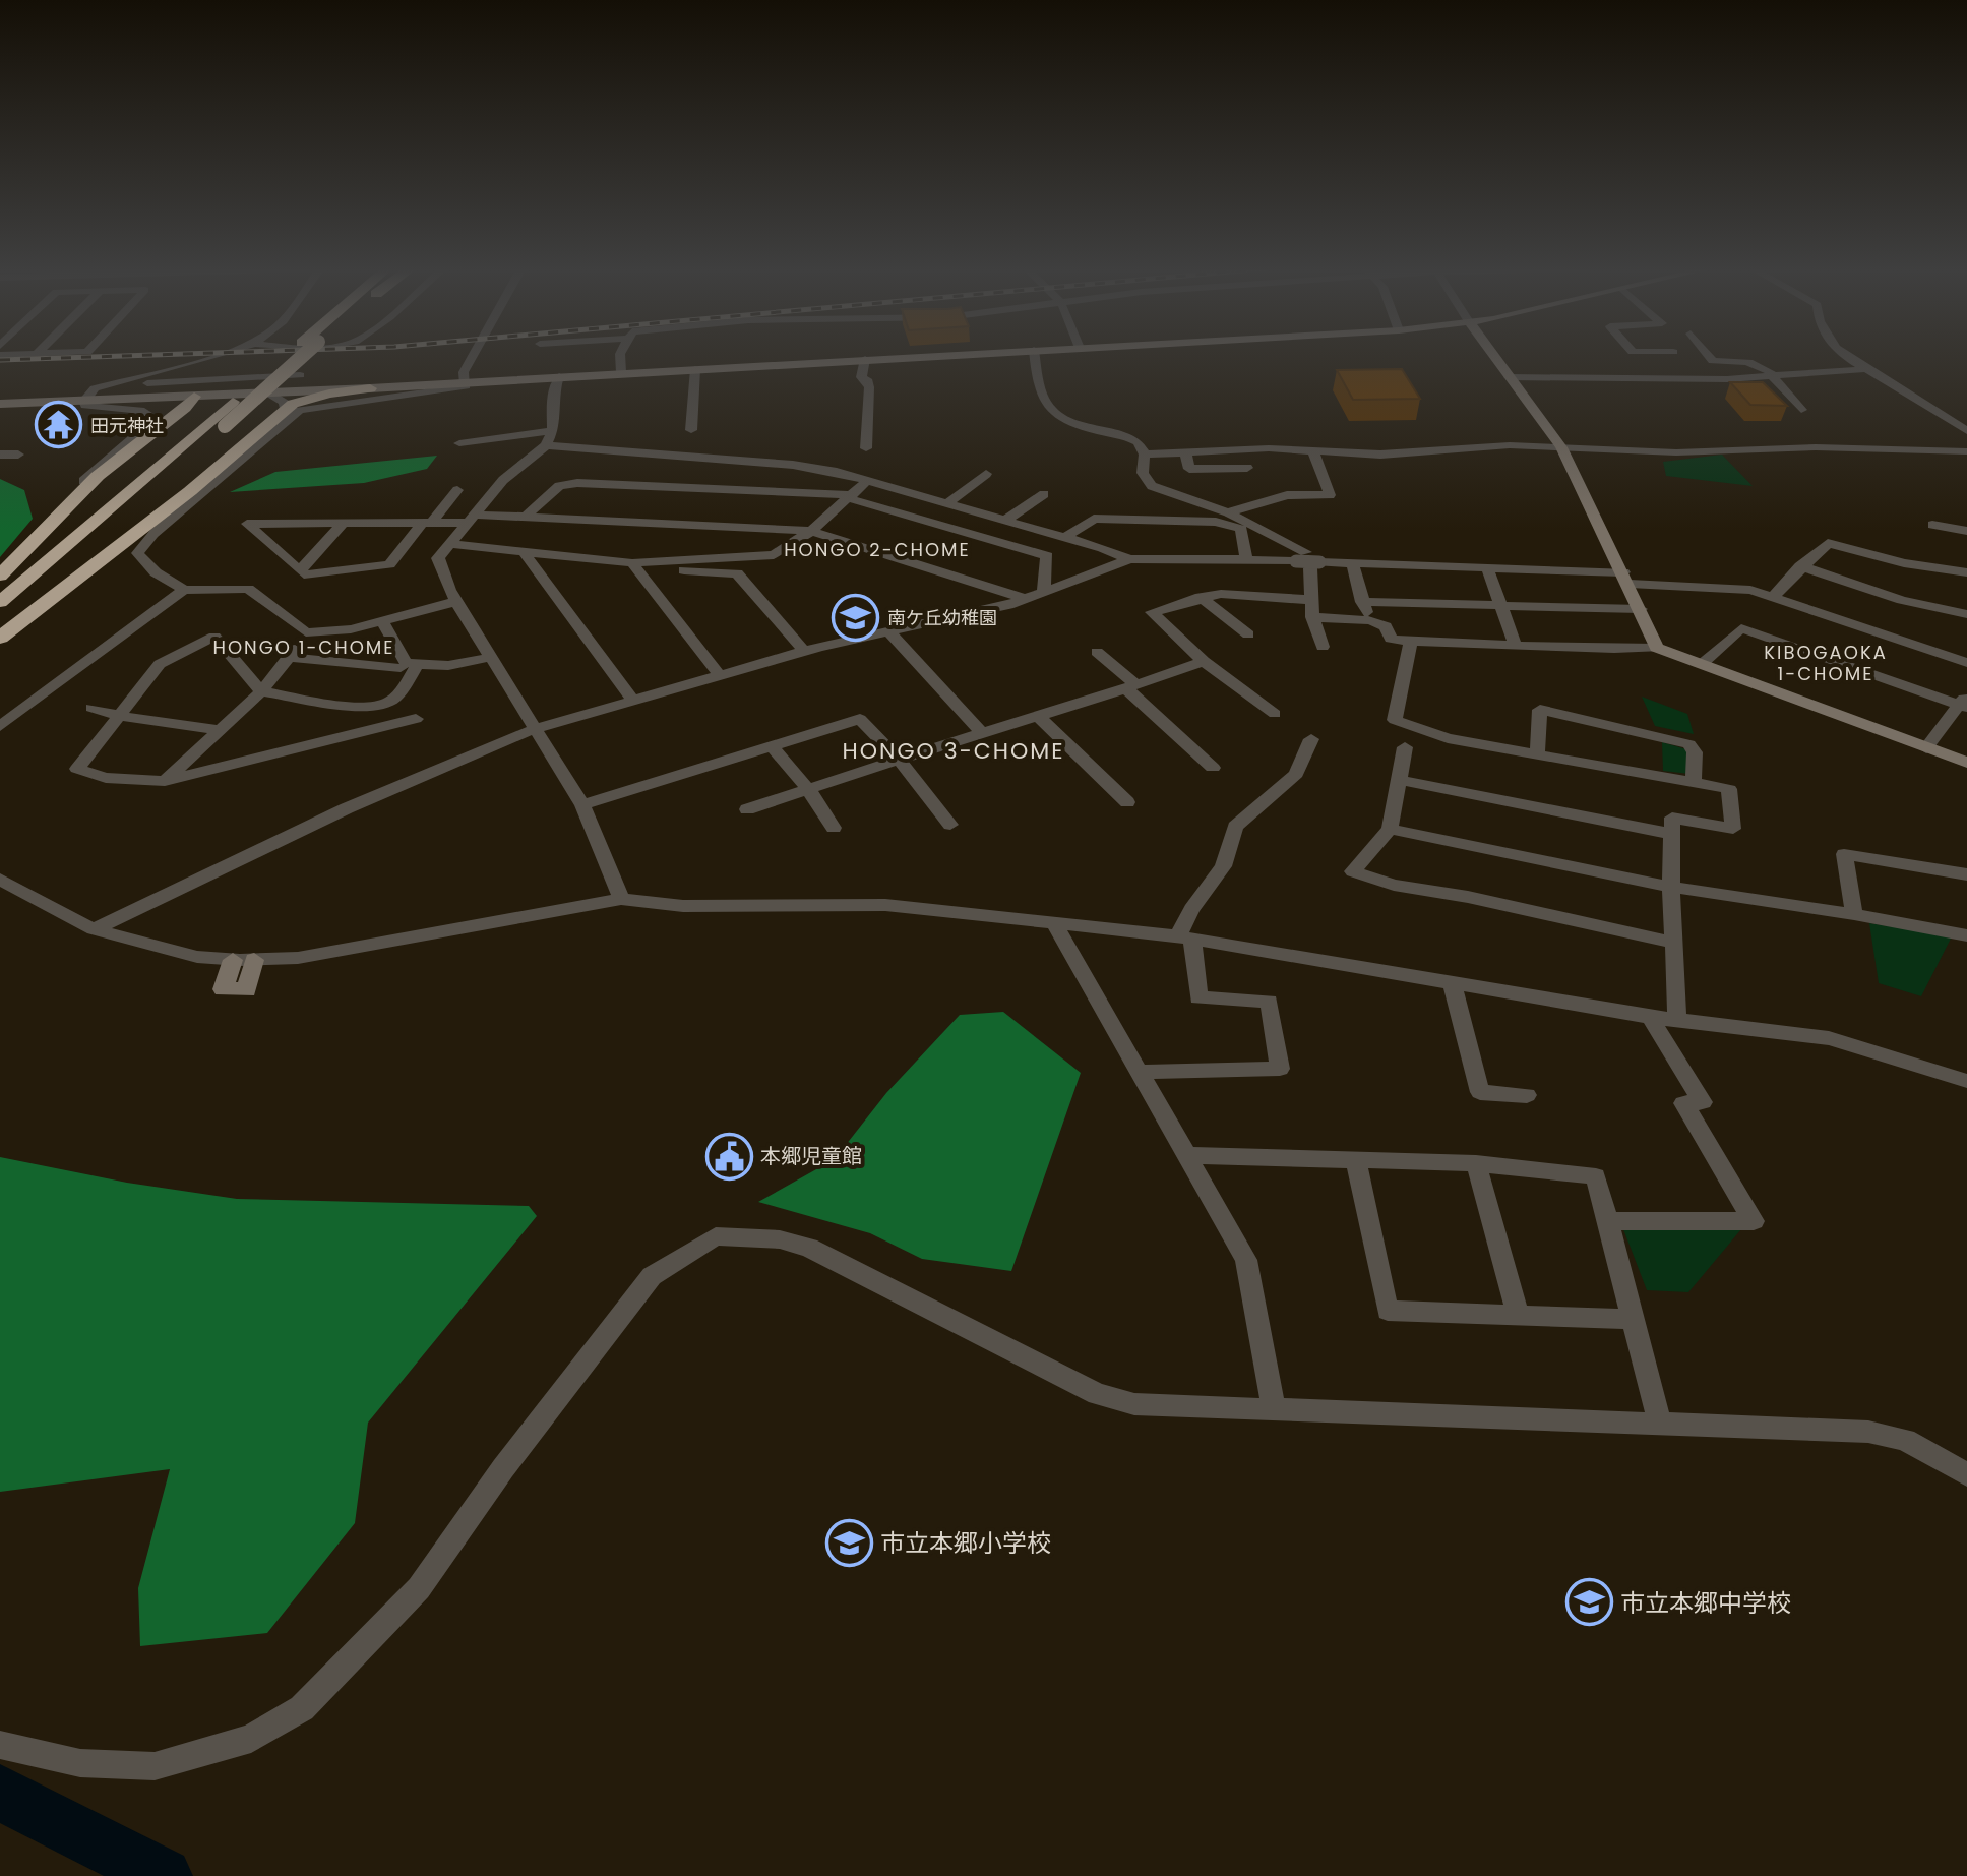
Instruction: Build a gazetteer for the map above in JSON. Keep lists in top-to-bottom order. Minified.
{"districts":["HONGO 2-CHOME","HONGO 1-CHOME","KIBOGAOKA 1-CHOME","HONGO 3-CHOME"],"places":{"temple":["田元神社"],"school or university":["南ケ丘幼稚園","市立本郷小学校","市立本郷中学校"],"public building":["本郷児童館"]}}
